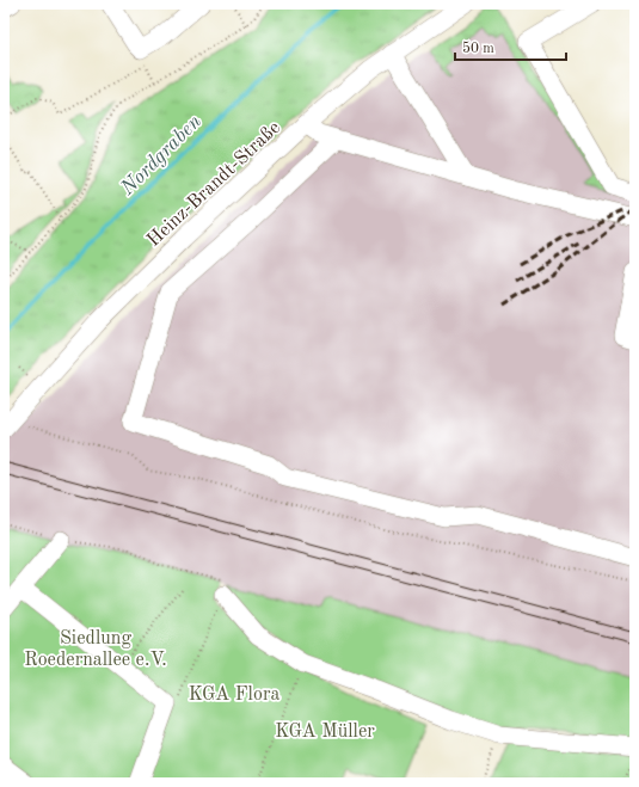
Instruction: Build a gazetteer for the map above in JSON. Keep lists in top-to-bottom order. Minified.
{"streets":{"street":["Heinz-Brandt-Straße"]},"water":["Nordgraben"],"parks":["Siedlung Roedernallee e.V.","KGA Flora","KGA Müller"],"scale_bar":"50 m"}
